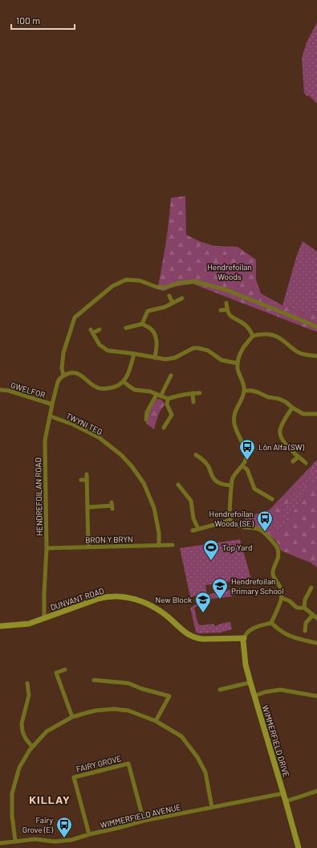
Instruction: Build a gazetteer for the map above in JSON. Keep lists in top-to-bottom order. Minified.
{"streets":{"street":["GWELFOR","TWYNI TEG","HENDREFOILAN ROAD","BRON Y BRYN","DUNVANT ROAD","WIMMERFIELD DRIVE","FAIRY GROVE","WIMMERFIELD AVENUE"]},"crossings":[["GWELFOR","HENDREFOILAN ROAD"],["TWYNI TEG","HENDREFOILAN ROAD"],["TWYNI TEG","BRON Y BRYN"],["HENDREFOILAN ROAD","BRON Y BRYN"],["HENDREFOILAN ROAD","DUNVANT ROAD"],["DUNVANT ROAD","WIMMERFIELD DRIVE"],["WIMMERFIELD DRIVE","WIMMERFIELD AVENUE"],["FAIRY GROVE","WIMMERFIELD AVENUE"]],"districts":["KILLAY"],"parks":["Hendrefoilan Woods"],"places":{"bus stop":["Lôn Alfa (SW)","Hendrefoilan Woods (SE)","Fairy Grove (E)"],"sports":["Top Yard"],"school or university":["Hendrefoilan Primary School","New Block"]},"scale_bar":"100 m"}
